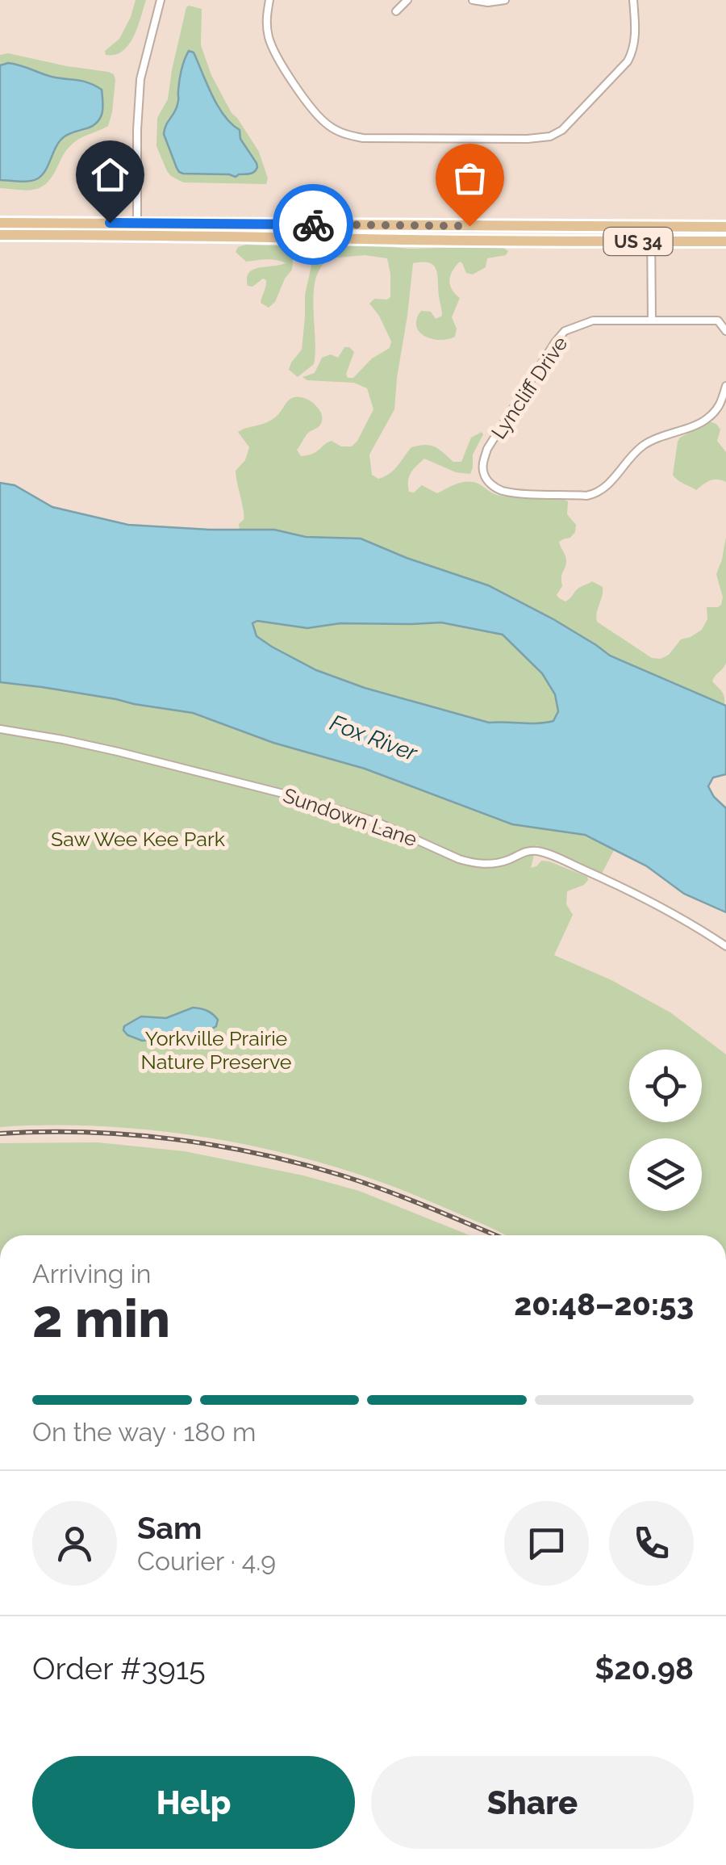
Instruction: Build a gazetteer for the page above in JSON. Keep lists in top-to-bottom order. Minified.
{"streets":{"main road":["US 34"],"street":["Lyncliff Drive","Sundown Lane"]},"water":["Fox River"],"parks":["Saw Wee Kee Park","Yorkville Prairie Nature Preserve"],"page":{"heading":["2 min","Arriving in","20:48–20:53"],"panel":["Sam","Courier · 4.9","Order #3915","$20.98"],"bar":"On the way · 180 m","buttons":["Help","Share"]}}
